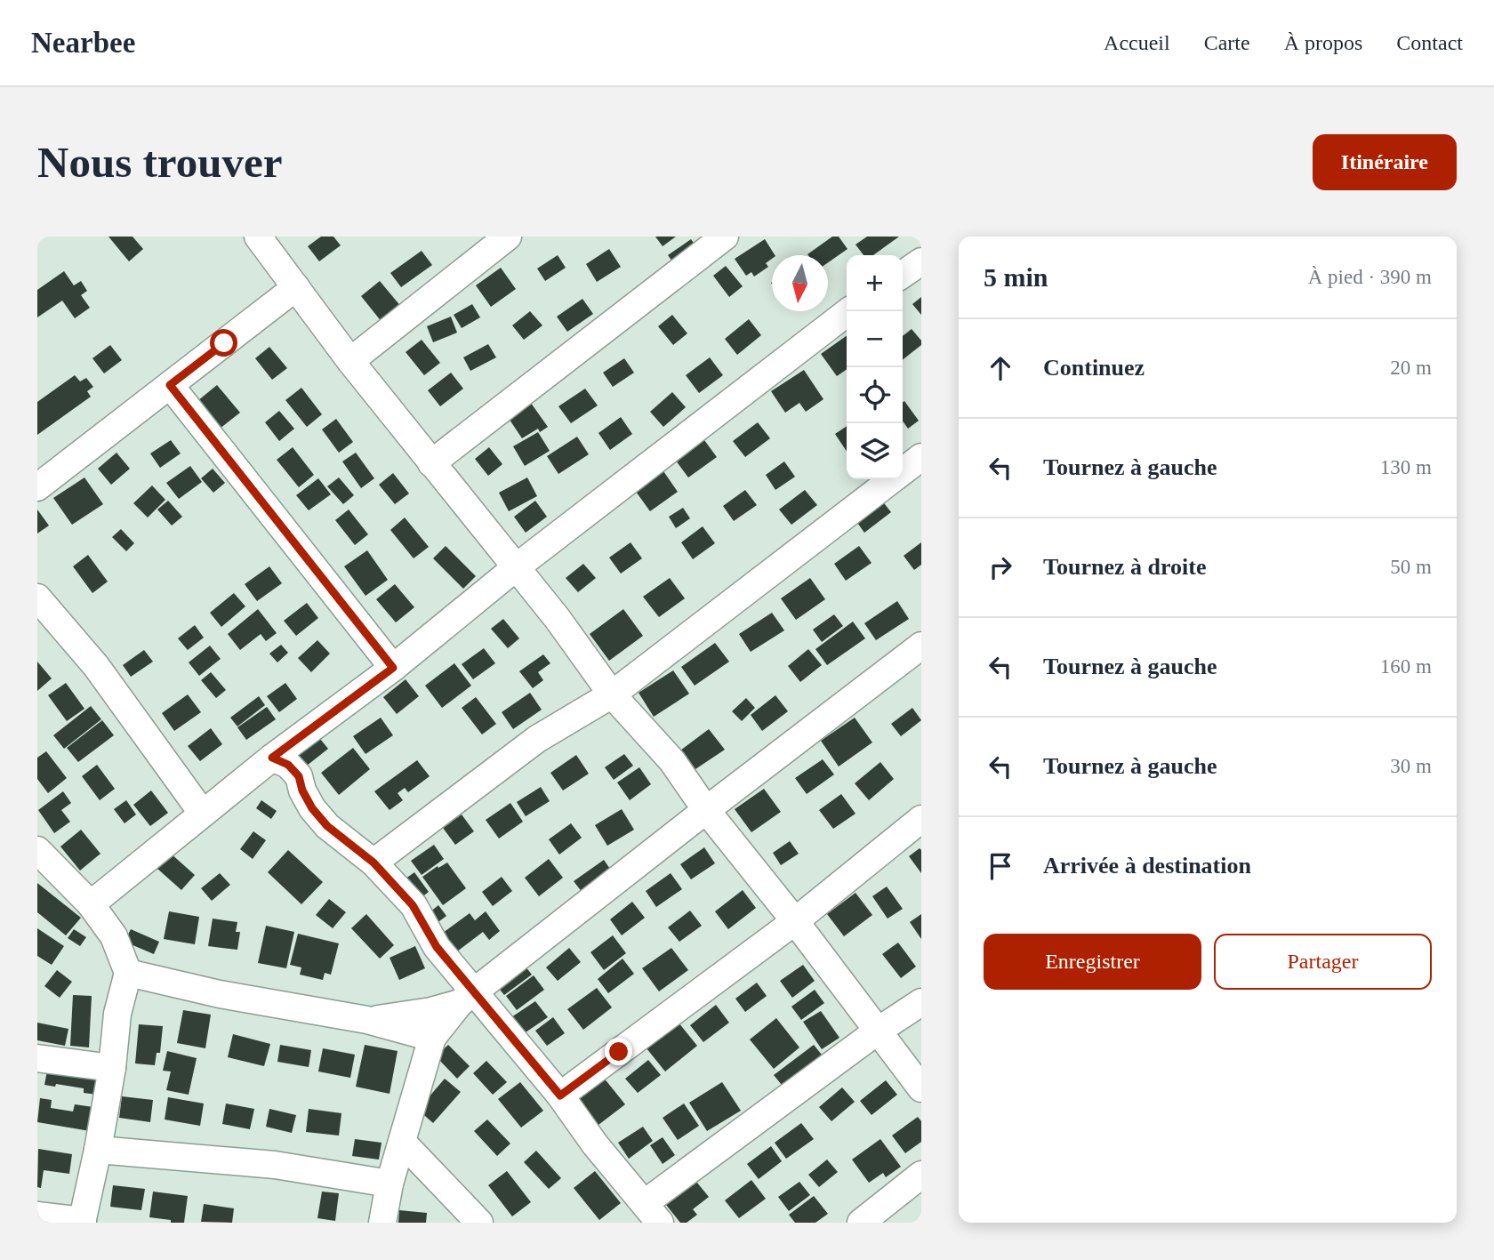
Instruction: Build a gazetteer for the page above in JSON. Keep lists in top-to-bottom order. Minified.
{"north":"bottom","page":{"header":"Nearbee","nav":["Accueil","Carte","À propos","Contact"],"buttons":["Itinéraire",["Enregistrer","Partager"]],"title":"Nous trouver","heading":["5 min","À pied · 390 m"],"map_buttons":["+","−"],"list":[["Continuez","20 m"],["Tournez à gauche","130 m"],["Tournez à droite","50 m"],["Tournez à gauche","160 m"],["Tournez à gauche","30 m"],"Arrivée à destination"]}}
